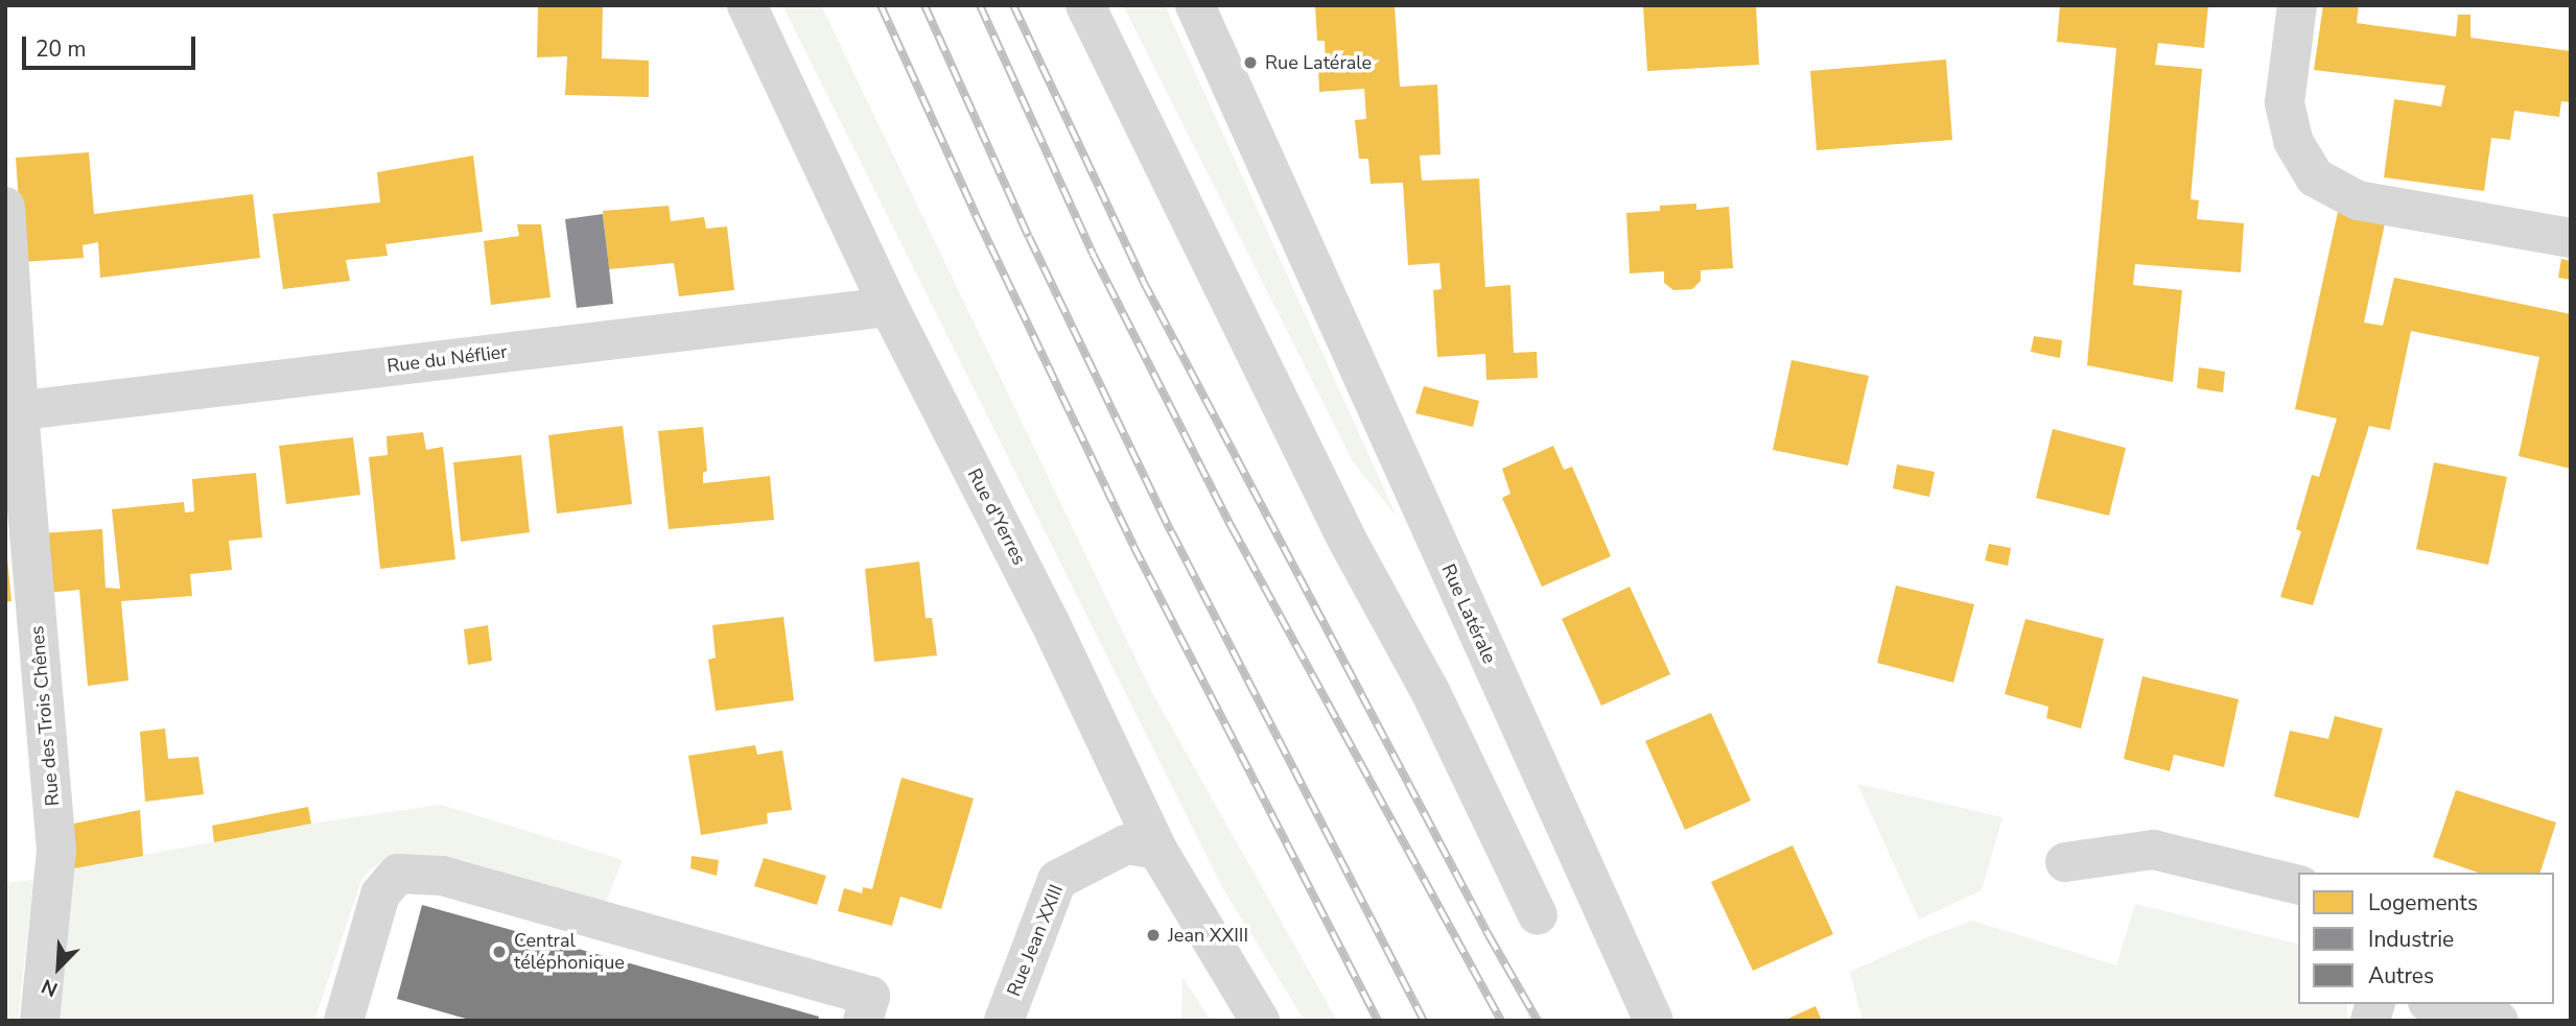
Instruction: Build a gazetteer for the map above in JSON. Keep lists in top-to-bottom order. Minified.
{"streets":{"street":["Rue du Néflier","Rue d'Yerres","Rue Latérale","Rue des Trois Chênes","Rue Jean XXIII"]},"crossings":[["Rue du Néflier","Rue d'Yerres"],["Rue du Néflier","Rue des Trois Chênes"],["Rue d'Yerres","Rue Jean XXIII"]],"places":["Rue Latérale","Jean XXIII","Central téléphonique"],"legend":["Logements","Industrie","Autres"],"scale_bar":"20 m","north":"bottom left"}
